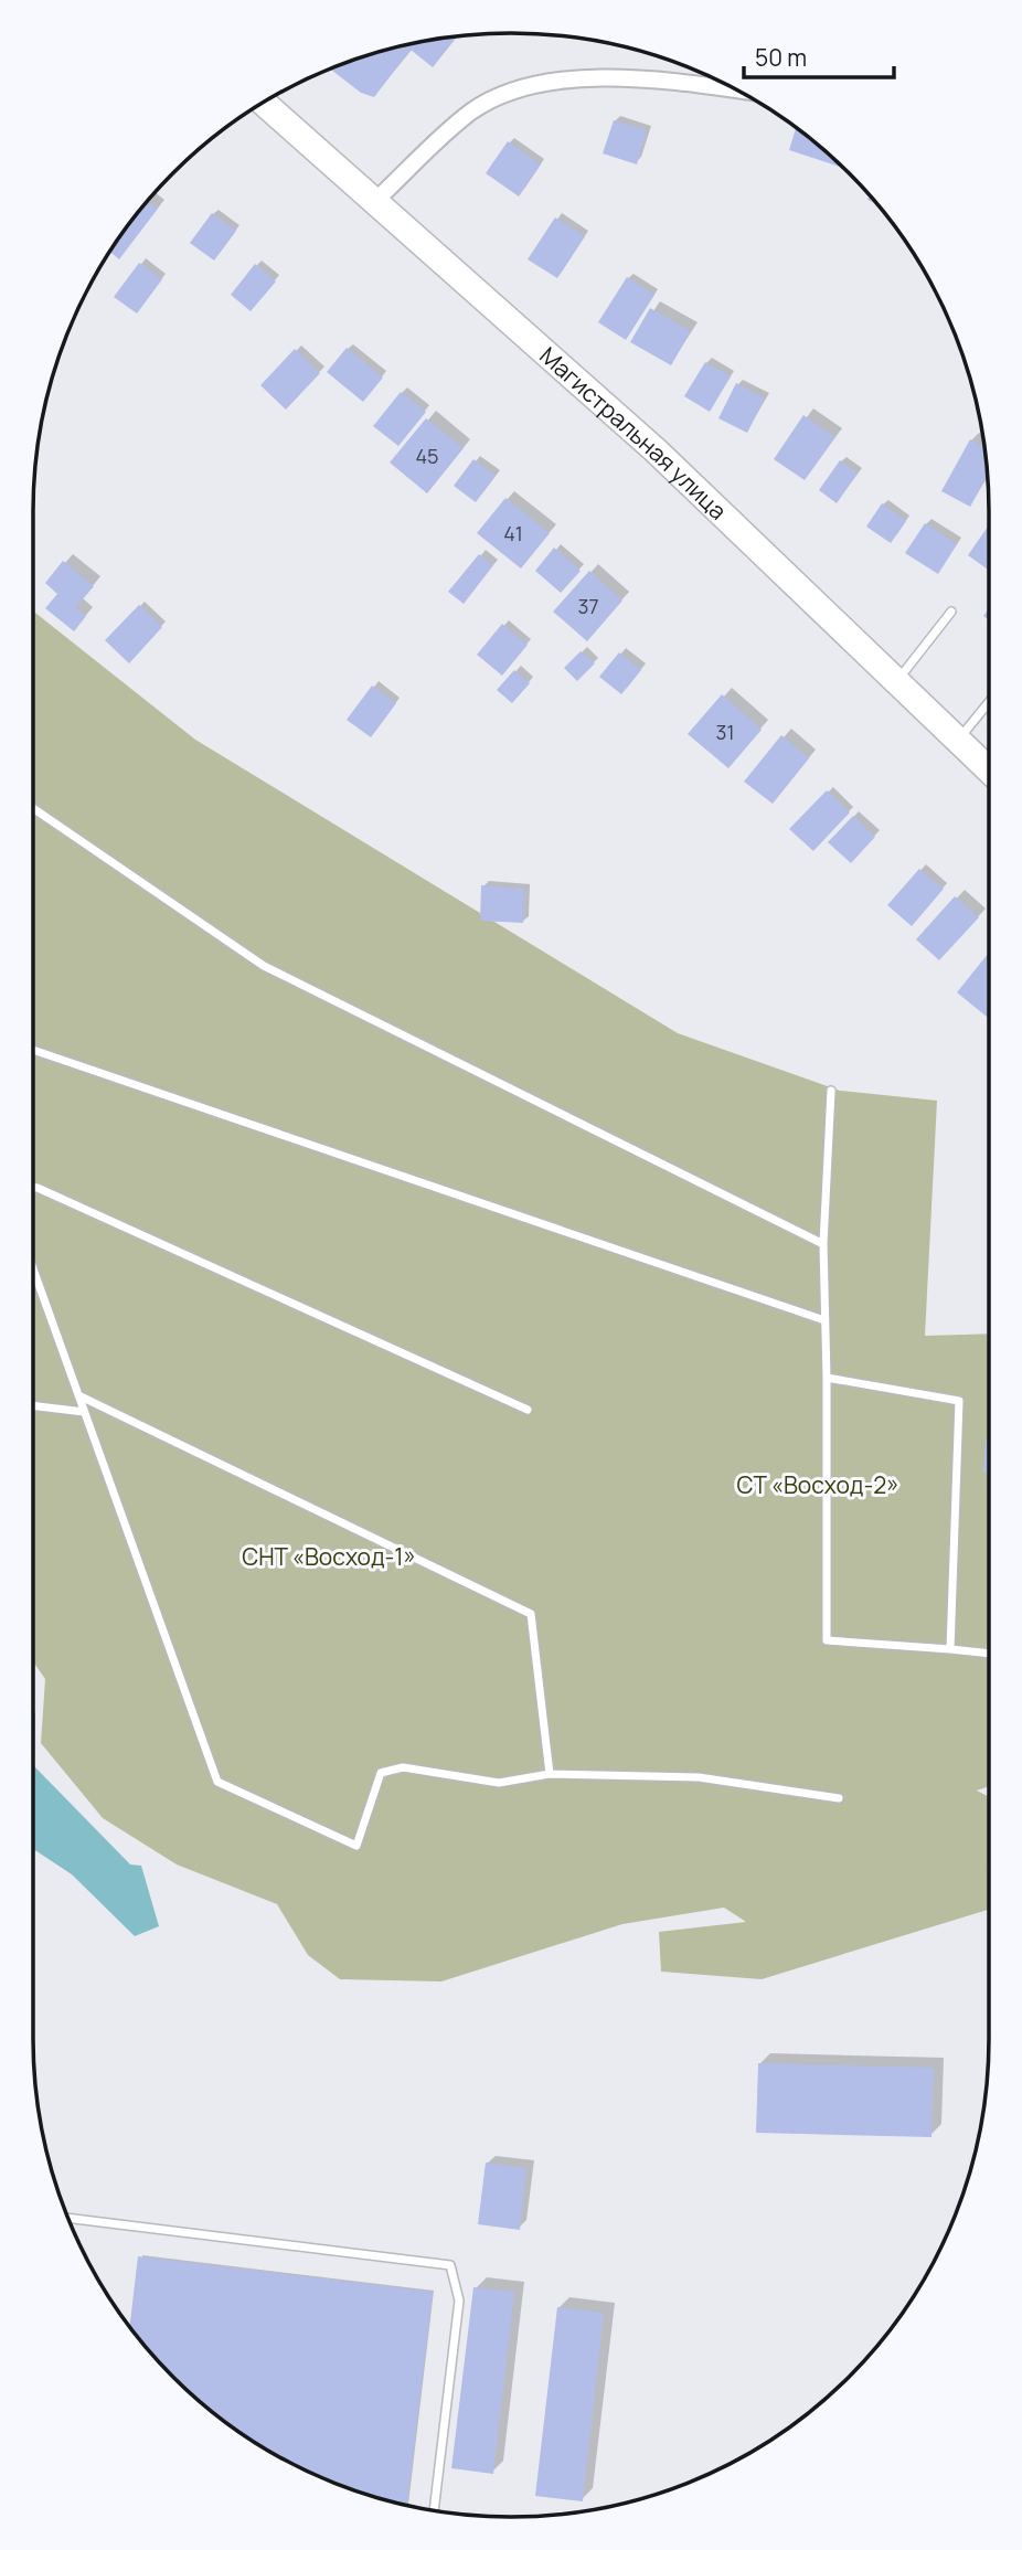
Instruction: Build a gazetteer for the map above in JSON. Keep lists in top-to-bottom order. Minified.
{"streets":{"main road":["Магистральная улица"]},"parks":["СТ «Восход-2»","СНТ «Восход-1»"],"house_numbers":["45","41","37","31"],"scale_bar":"50 m"}
